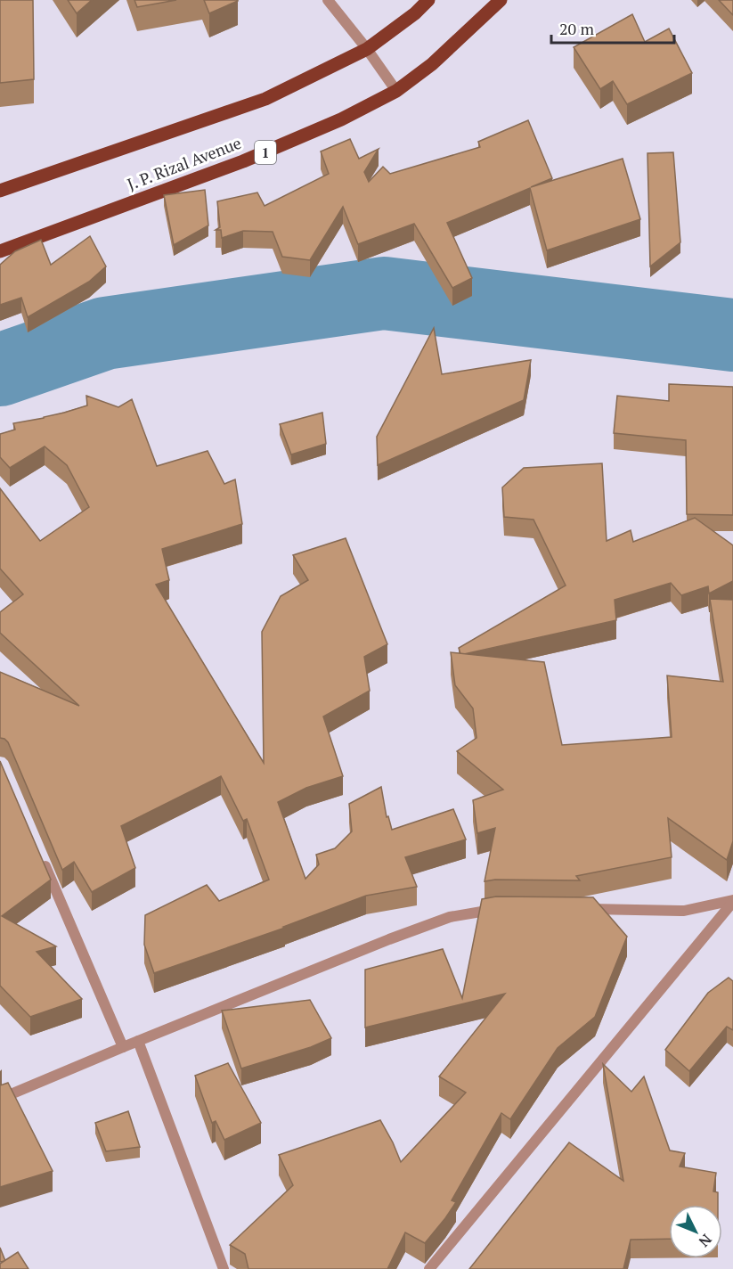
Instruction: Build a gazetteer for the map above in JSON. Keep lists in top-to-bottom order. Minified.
{"streets":{"main road":["1","J. P. Rizal Avenue"]},"scale_bar":"20 m","north":"bottom right"}
